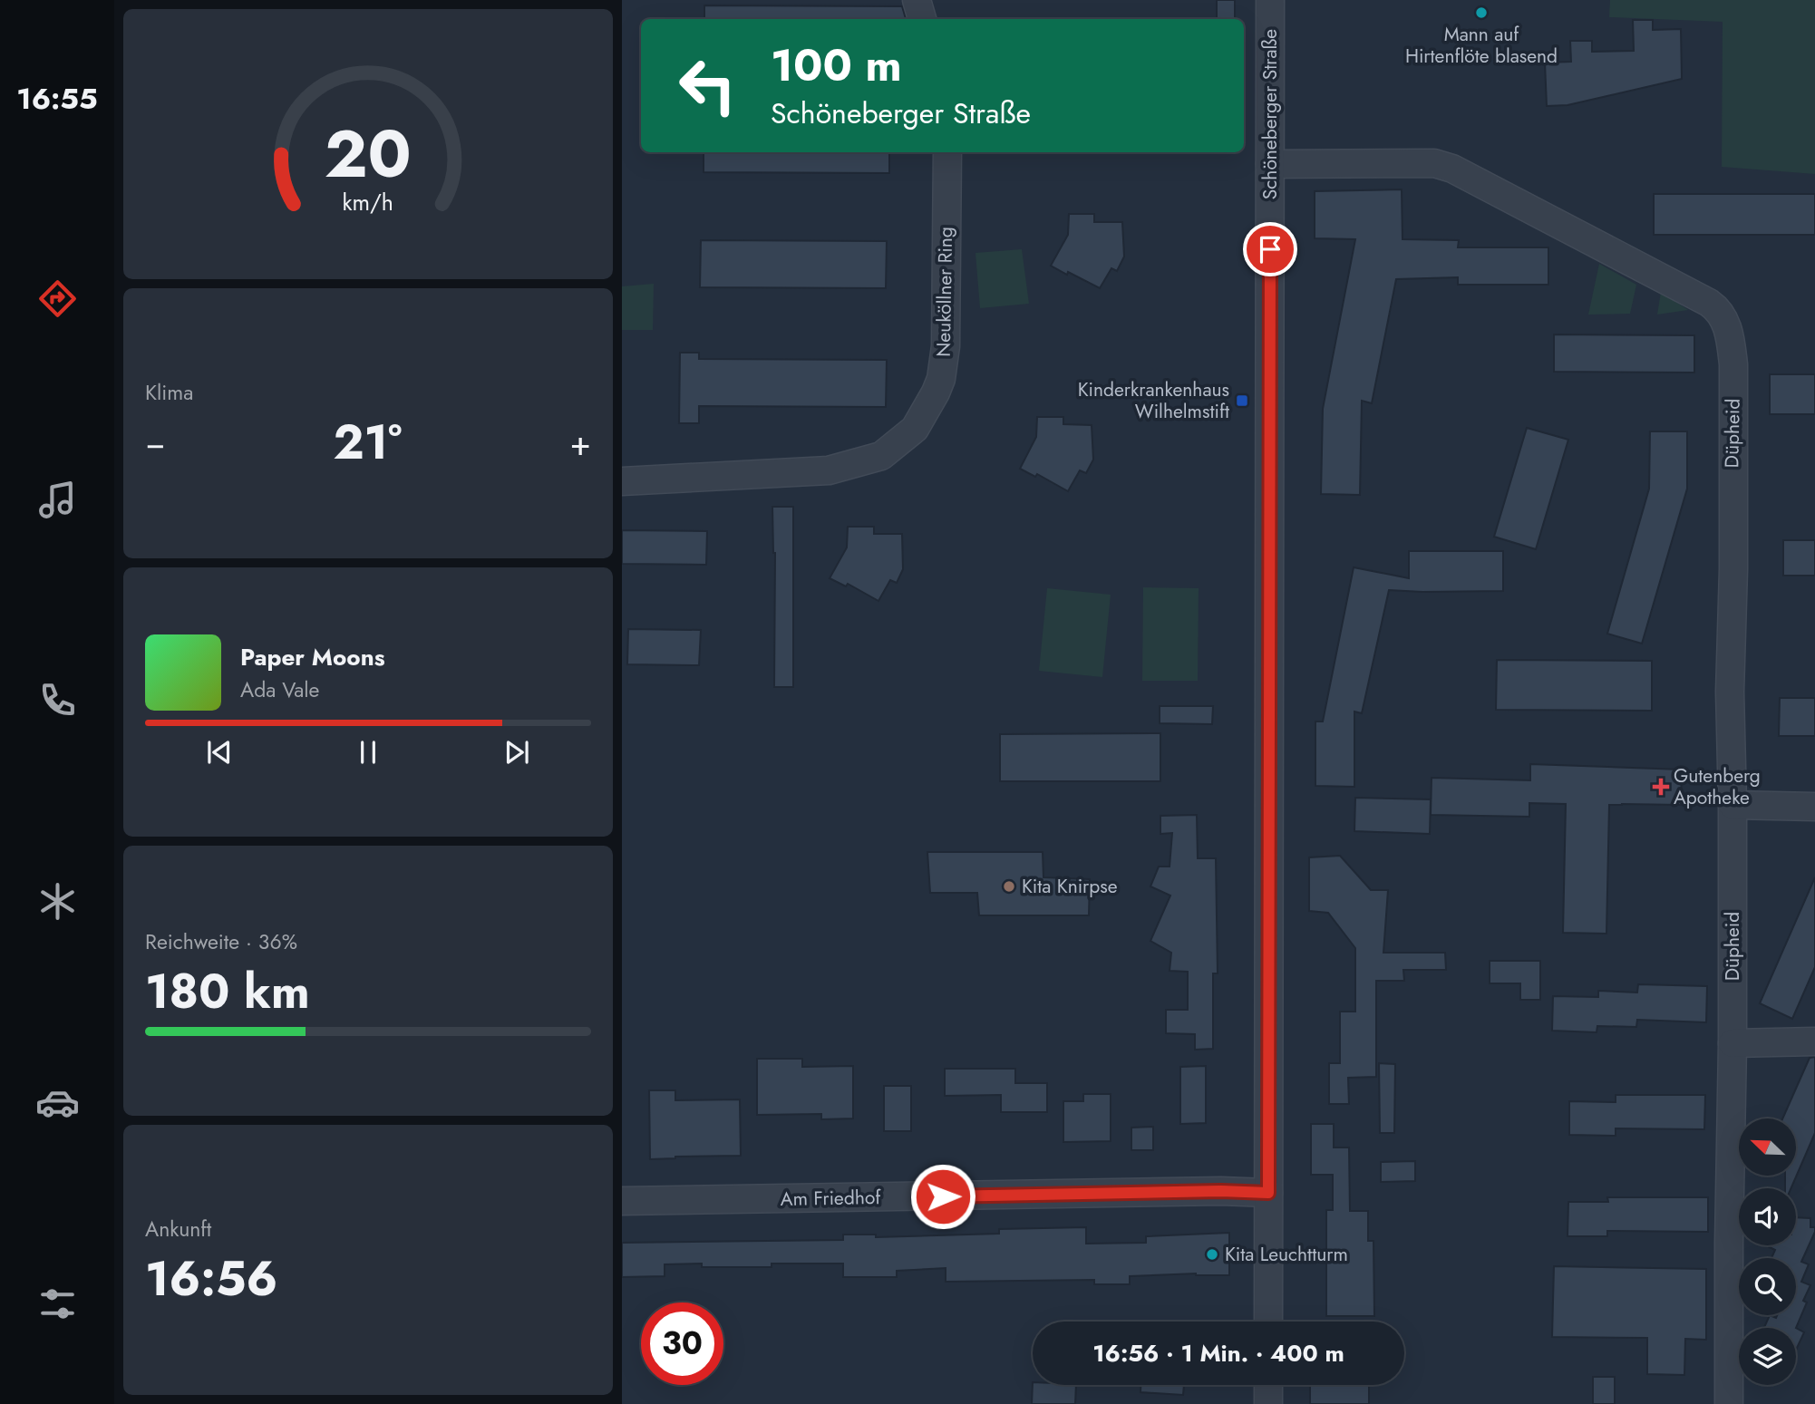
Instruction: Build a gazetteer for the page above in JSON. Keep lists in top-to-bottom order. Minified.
{"streets":{"street":["Schöneberger Straße","Neuköllner Ring","Düpheid","Am Friedhof"]},"crossings":[["Schöneberger Straße","Düpheid"],["Schöneberger Straße","Am Friedhof"]],"places":{"other":["Mann auf Hirtenflöte blasend","Kita Knirpse","Kita Leuchtturm"],"transit":["Kinderkrankenhaus Wilhelmstift"],"health":["Gutenberg Apotheke"]},"north":"top left","page":{"tabs":"16:55","turn":["100 m","Schöneberger Straße"],"tile":["Klima",["Reichweite · 36%","180 km"],["Ankunft","16:56"]],"heat":["−","21°","+"],"song":["Paper Moons","Ada Vale"],"limit":"30","trip":"16:56 · 1 Min. · 400 m","gauge":["20","km/h"]}}
